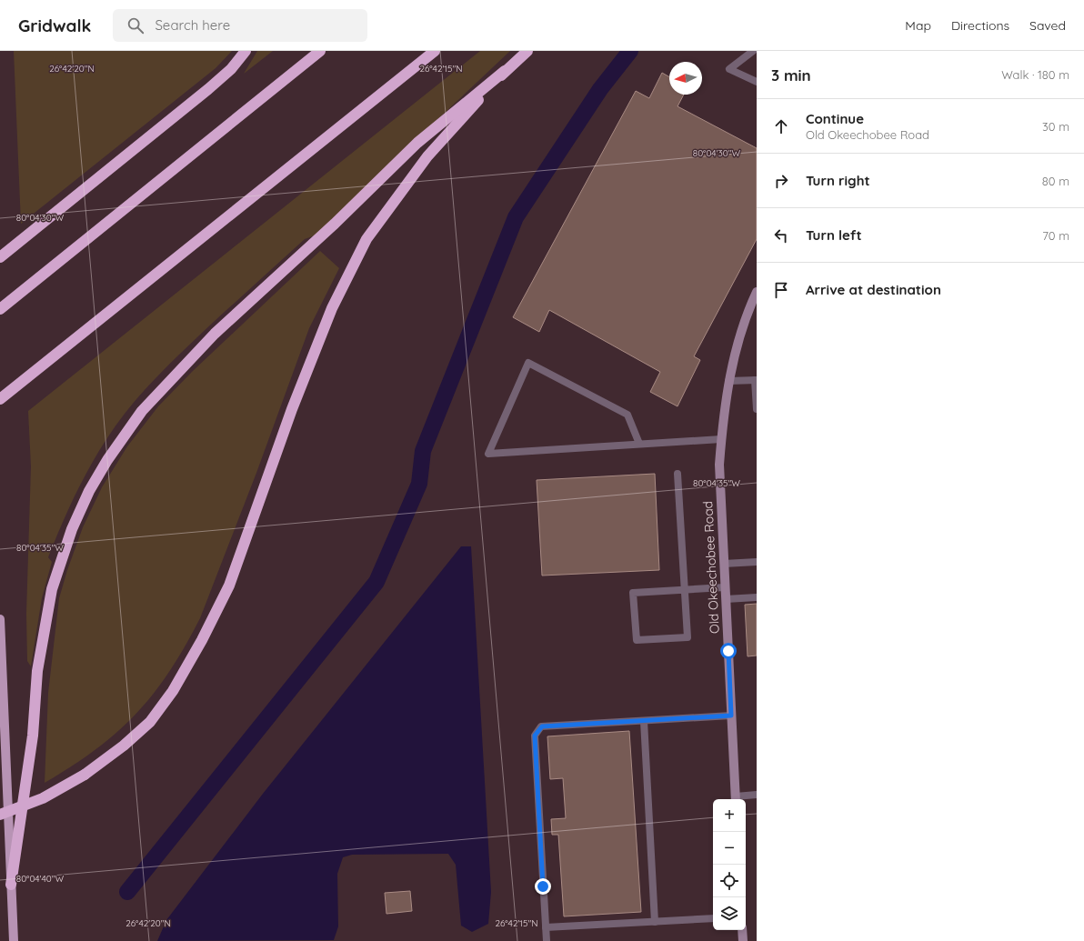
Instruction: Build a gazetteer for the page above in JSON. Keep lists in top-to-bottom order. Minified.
{"streets":{"street":["Old Okeechobee Road"]},"north":"left","page":{"header":"Gridwalk","search":"Search here","nav":["Map","Directions","Saved"],"heading":["3 min","Walk · 180 m"],"list":[["Continue","Old Okeechobee Road","30 m"],["Turn right","80 m"],["Turn left","70 m"],"Arrive at destination"],"map_buttons":["+","−"]},"coordinates":["26°42'20\"N","26°42'15\"N","80°04'30\"W","80°04'35\"W","80°04'40\"W"]}
